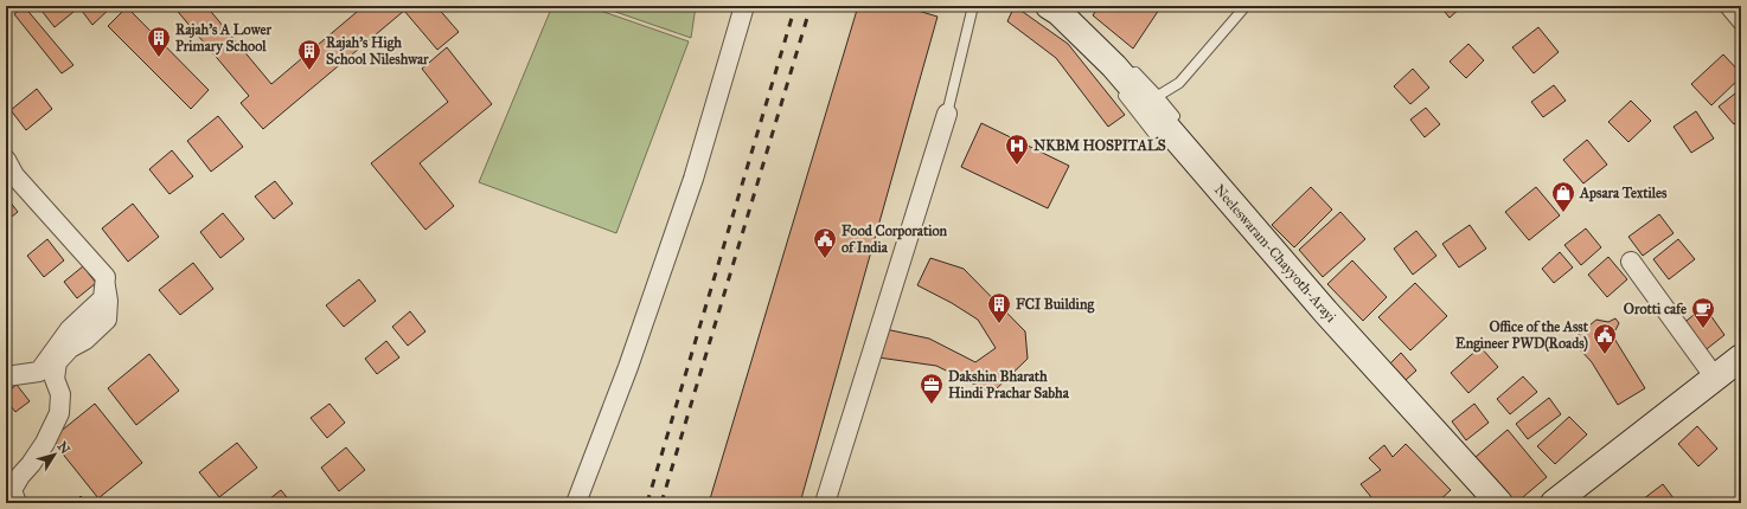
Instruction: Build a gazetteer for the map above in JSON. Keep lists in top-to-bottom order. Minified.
{"streets":{"main road":["Neeleswaram-Chayyoth-Arayi"]},"places":{"building":["Rajah's A Lower Primary School","Rajah's High School Nileshwar","FCI Building"],"hospital":["NKBM HOSPITALS"],"shop":["Apsara Textiles"],"public building":["Food Corporation of India","Office of the Asst Engineer PWD(Roads)"],"cafe":["Orotti cafe"],"office":["Dakshin Bharath Hindi Prachar Sabha"]},"north":"top right"}
